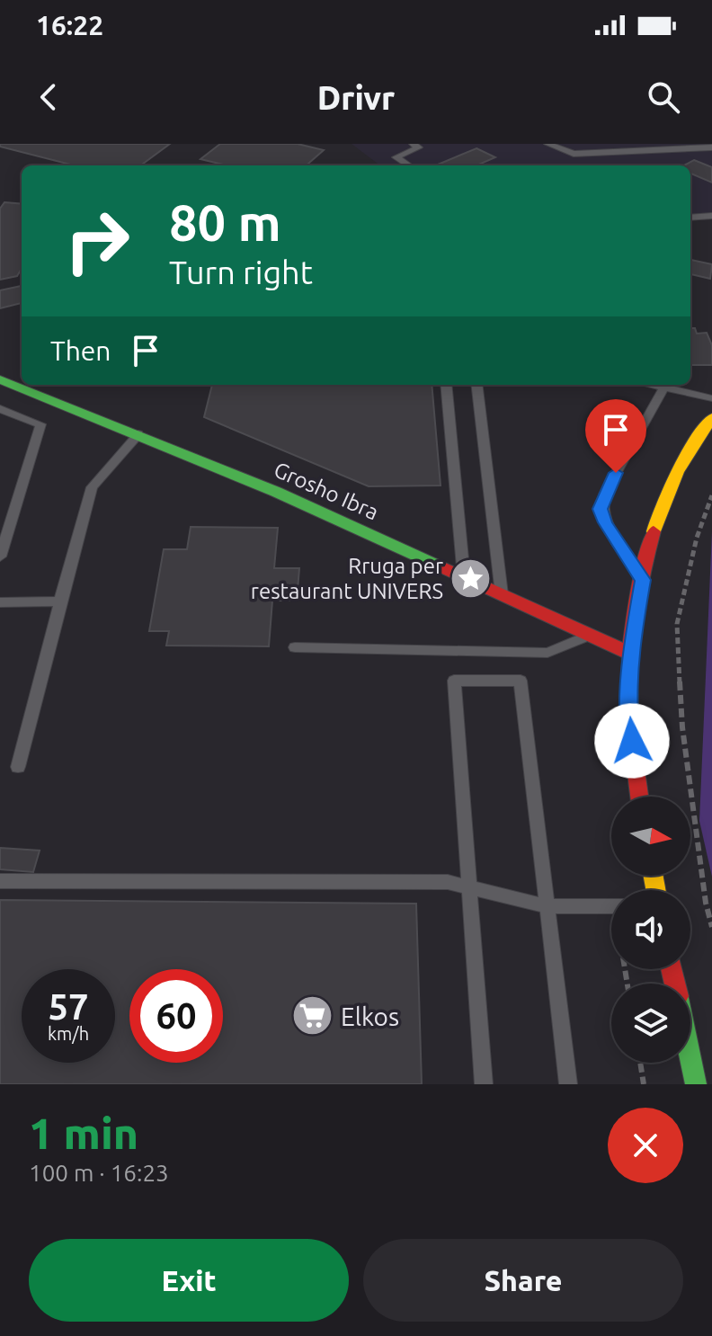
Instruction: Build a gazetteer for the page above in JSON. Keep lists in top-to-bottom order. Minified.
{"streets":{"street":["Grosho Ibra"]},"places":{"place":["Rruga per restaurant UNIVERS"],"supermarket":["Elkos"]},"north":"right","page":{"status":"16:22","header":"Drivr","turn":["80 m","Turn right"],"then":"Then","speed":"57 km/h","limit":"60","heading":["1 min","100 m · 16:23"],"buttons":["Exit","Share"]}}
